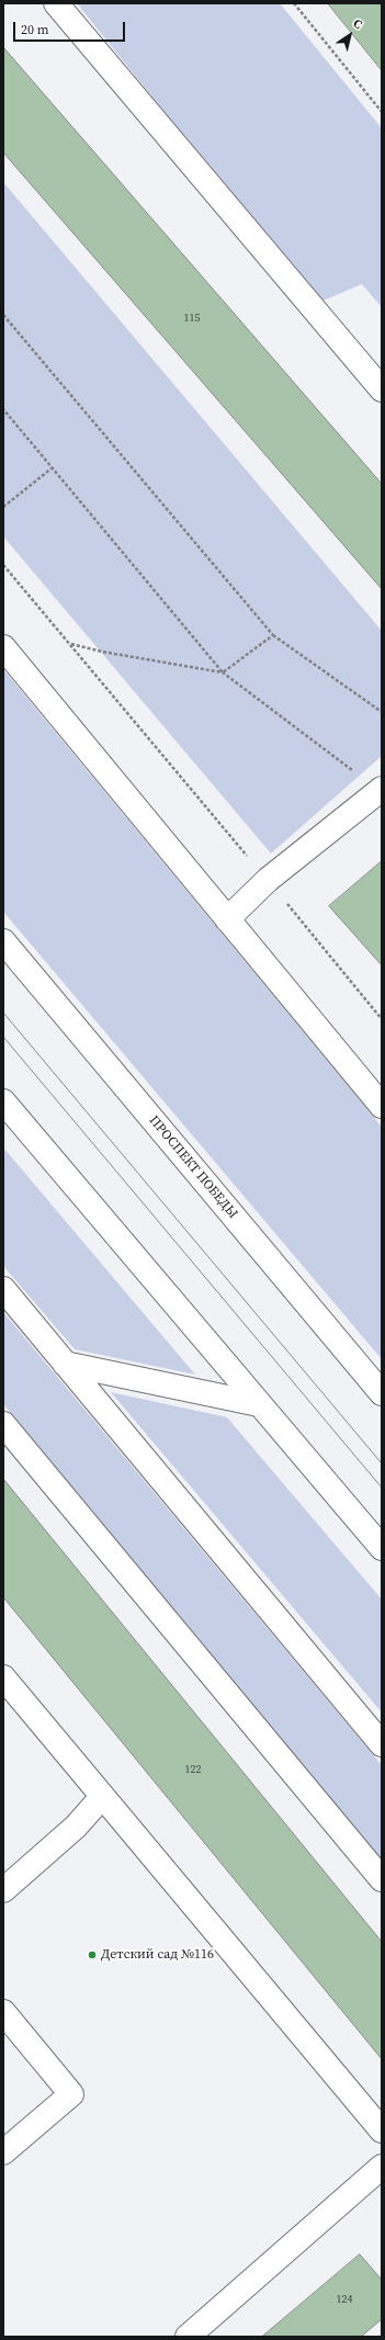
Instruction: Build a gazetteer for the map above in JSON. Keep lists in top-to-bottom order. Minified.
{"streets":{"main road":["ПРОСПЕКТ ПОБЕДЫ"]},"places":["Детский сад №116"],"house_numbers":["115","122","124"],"scale_bar":"20 m","north":"top right"}
